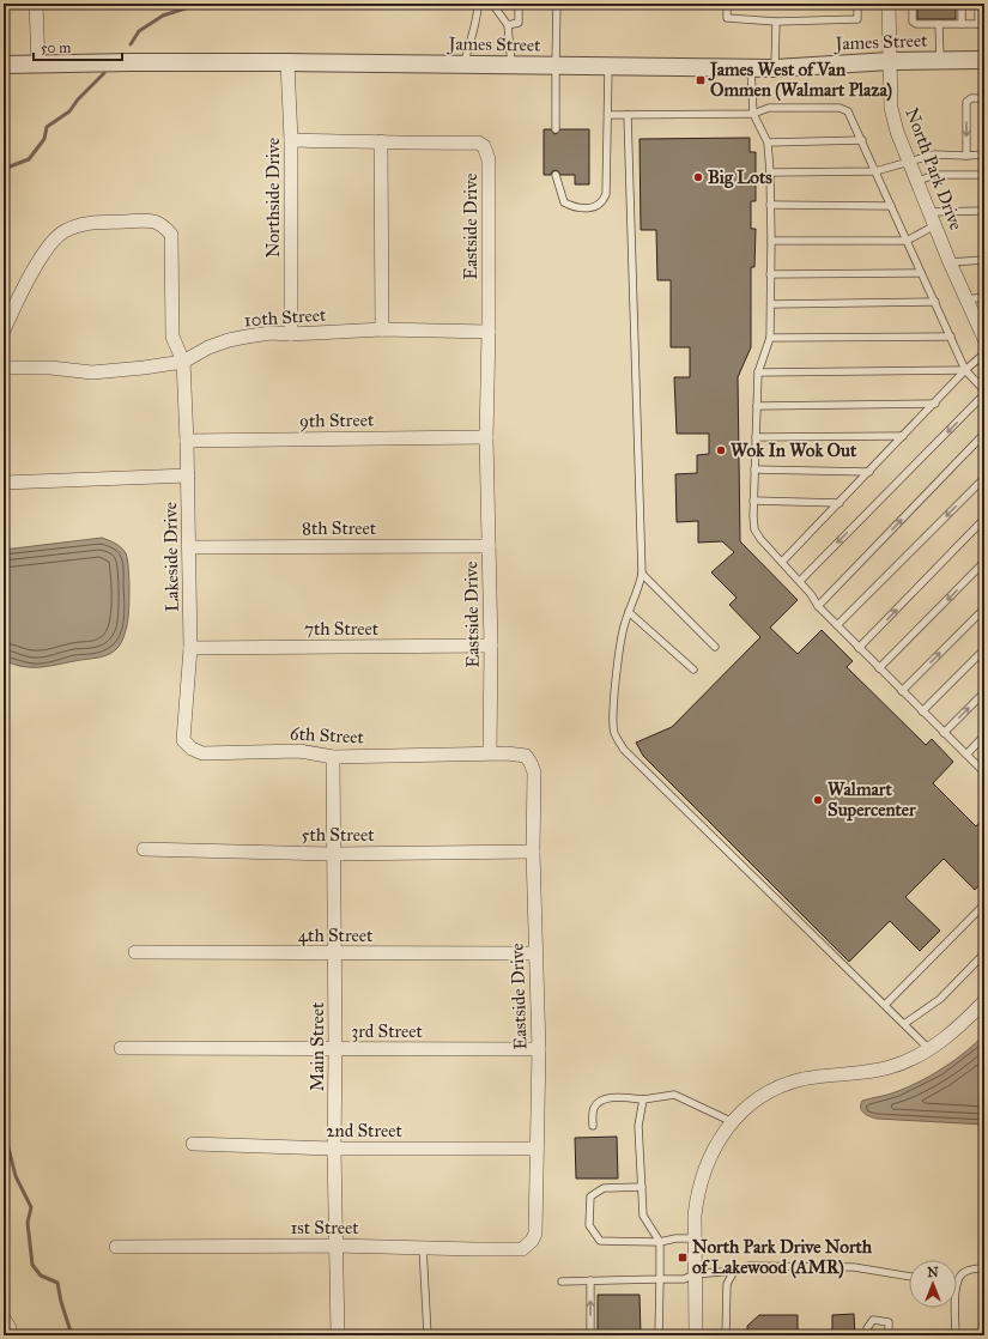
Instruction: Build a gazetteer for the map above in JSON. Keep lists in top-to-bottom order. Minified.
{"streets":{"street":["James Street","North Park Drive","Northside Drive","Eastside Drive","10th Street","9th Street","8th Street","Lakeside Drive","7th Street","6th Street","5th Street","4th Street","3rd Street","Main Street","2nd Street","1st Street"]},"crossings":[["James Street","North Park Drive"],["James Street","Northside Drive"],["Northside Drive","Eastside Drive"],["Northside Drive","10th Street"],["Eastside Drive","10th Street"],["Eastside Drive","9th Street"],["Eastside Drive","8th Street"],["Eastside Drive","7th Street"],["Eastside Drive","6th Street"],["Eastside Drive","5th Street"],["Eastside Drive","4th Street"],["Eastside Drive","3rd Street"],["Eastside Drive","2nd Street"],["Eastside Drive","1st Street"],["10th Street","Lakeside Drive"],["9th Street","Lakeside Drive"],["8th Street","Lakeside Drive"],["Lakeside Drive","7th Street"],["Lakeside Drive","6th Street"],["6th Street","Main Street"],["5th Street","Main Street"],["4th Street","Main Street"],["3rd Street","Main Street"],["Main Street","2nd Street"],["Main Street","1st Street"]],"places":{"transit":["James West of Van Ommen (Walmart Plaza)","North Park Drive North of Lakewood (AMR)"],"other":["Big Lots","Wok In Wok Out","Walmart Supercenter"]},"scale_bar":"50 m","north":"top"}
